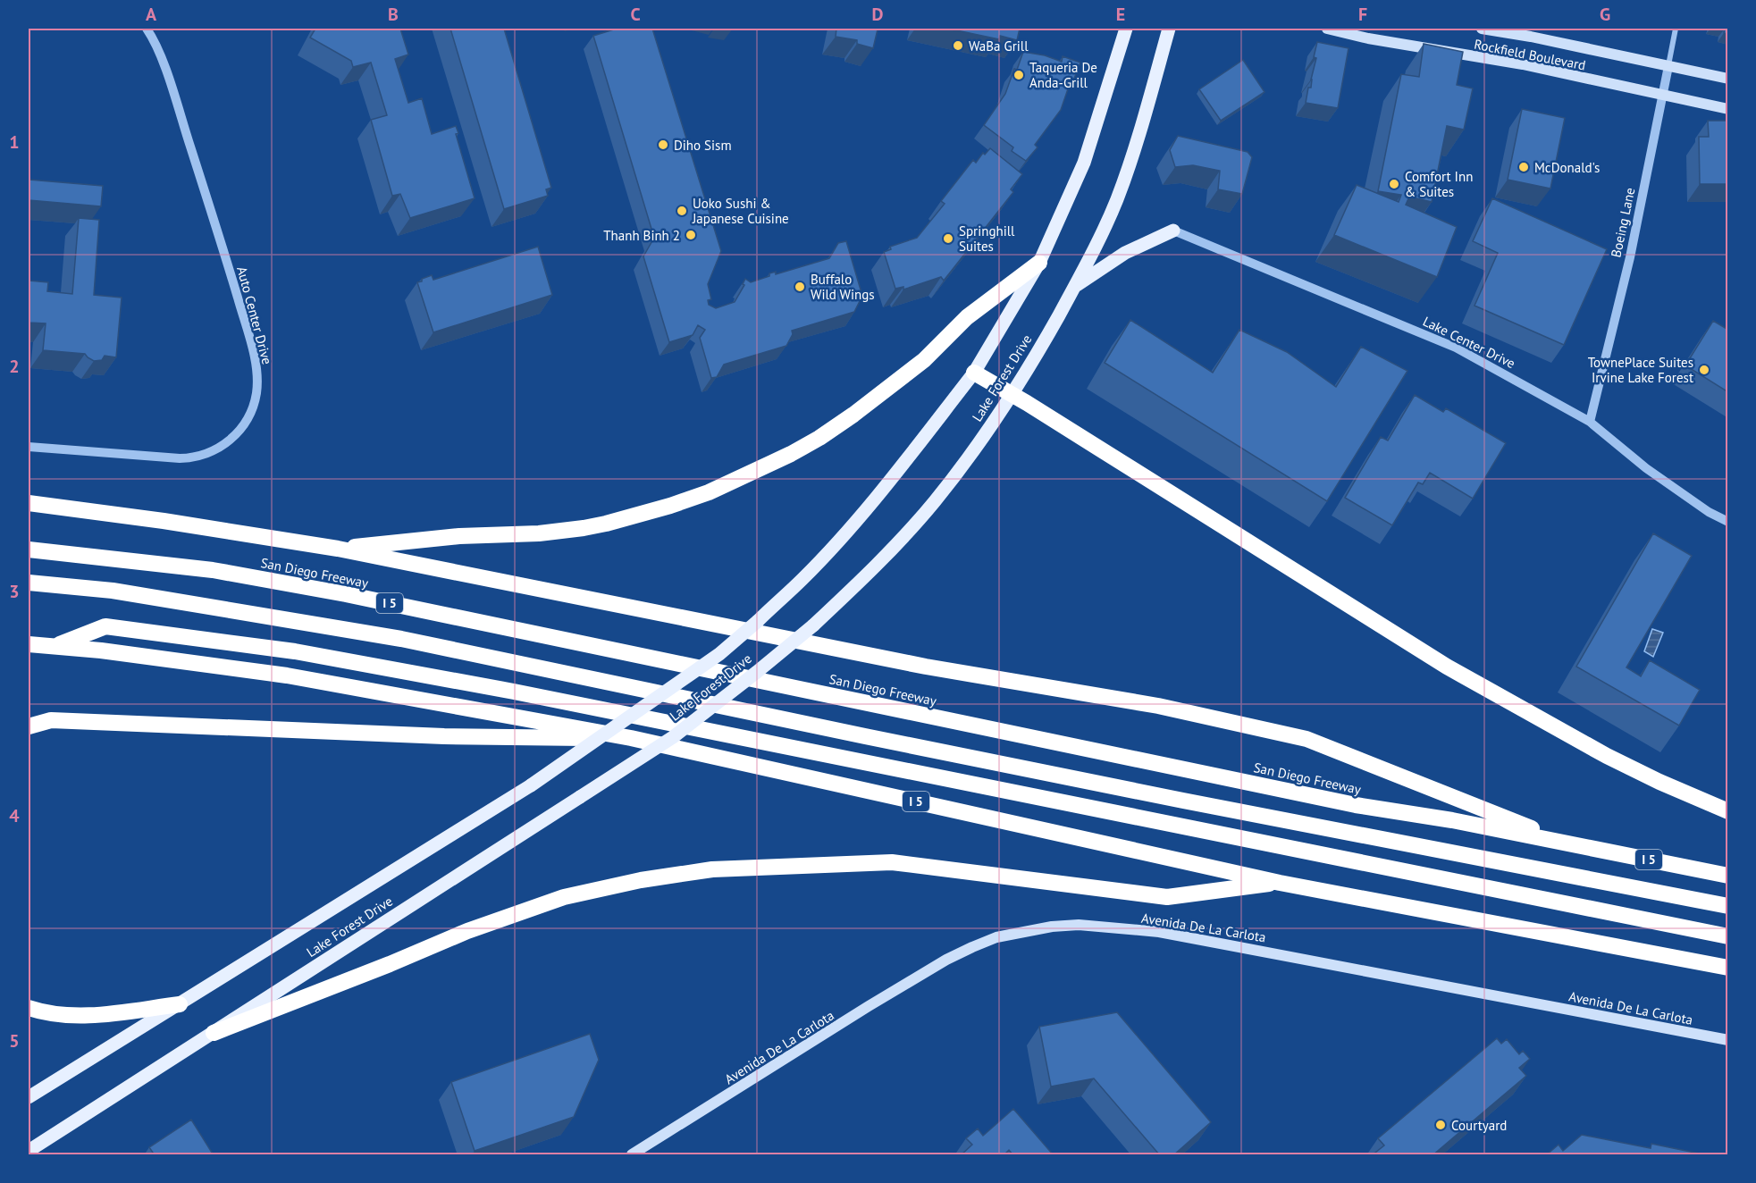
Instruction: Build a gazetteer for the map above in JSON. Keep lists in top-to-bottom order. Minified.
{"streets":{"highway":["San Diego Freeway","I 5"],"main road":["Rockfield Boulevard","Lake Forest Drive","Avenida De La Carlota"],"street":["Boeing Lane","Auto Center Drive","Lake Center Drive"]},"crossings":[["Rockfield Boulevard","Boeing Lane"],["Boeing Lane","Lake Center Drive"]],"places":["WaBa Grill","Taqueria De Anda-Grill","Diho Sism","McDonald's","Comfort Inn & Suites","Uoko Sushi & Japanese Cuisine","Thanh Binh 2","Springhill Suites","Buffalo Wild Wings","TownePlace Suites Irvine Lake Forest","Courtyard"],"grid":{"columns":["A","B","C","D","E","F","G"],"rows":["1","2","3","4","5"]}}
